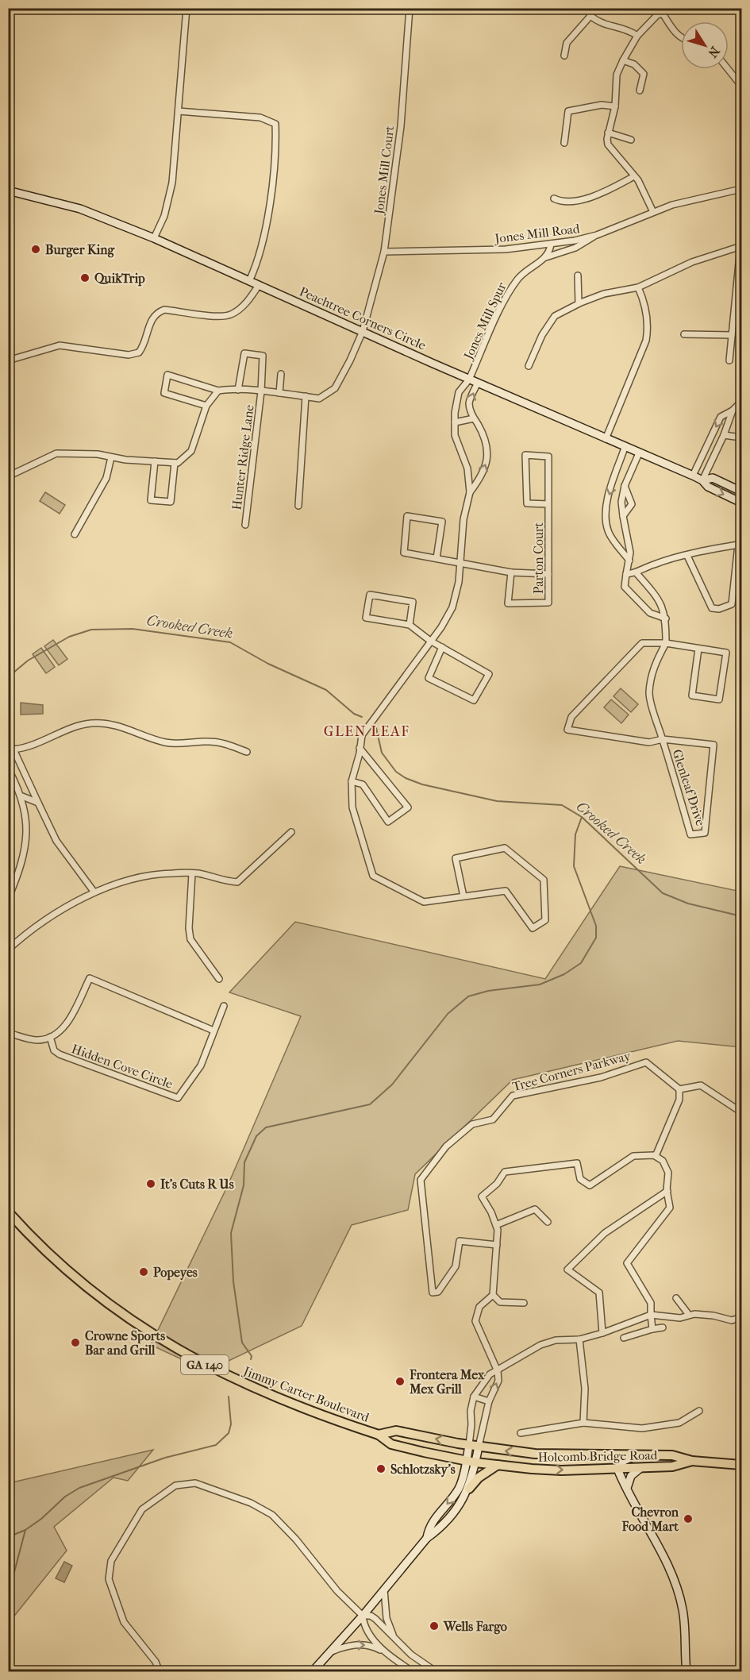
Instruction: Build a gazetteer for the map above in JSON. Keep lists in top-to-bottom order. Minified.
{"streets":{"main road":["GA 140","Jimmy Carter Boulevard","Holcomb Bridge Road"],"street":["Jones Mill Court","Jones Mill Road","Peachtree Corners Circle","Jones Mill Spur","Hunter Ridge Lane","Parton Court","Glenleaf Drive","Hidden Cove Circle","Tree Corners Parkway"]},"crossings":[["Jones Mill Court","Jones Mill Road"],["Jones Mill Court","Peachtree Corners Circle"],["Jones Mill Court","Hunter Ridge Lane"],["Jones Mill Road","Jones Mill Spur"],["Peachtree Corners Circle","Jones Mill Spur"],["Peachtree Corners Circle","Hunter Ridge Lane"],["Jimmy Carter Boulevard","Holcomb Bridge Road"]],"districts":["GLEN LEAF"],"water":["Crooked Creek"],"places":["Burger King","QuikTrip","It's Cuts R Us","Popeyes","Crowne Sports Bar and Grill","Frontera Mex Mex Grill","Schlotzsky's","Chevron Food Mart","Wells Fargo"],"north":"bottom right"}
